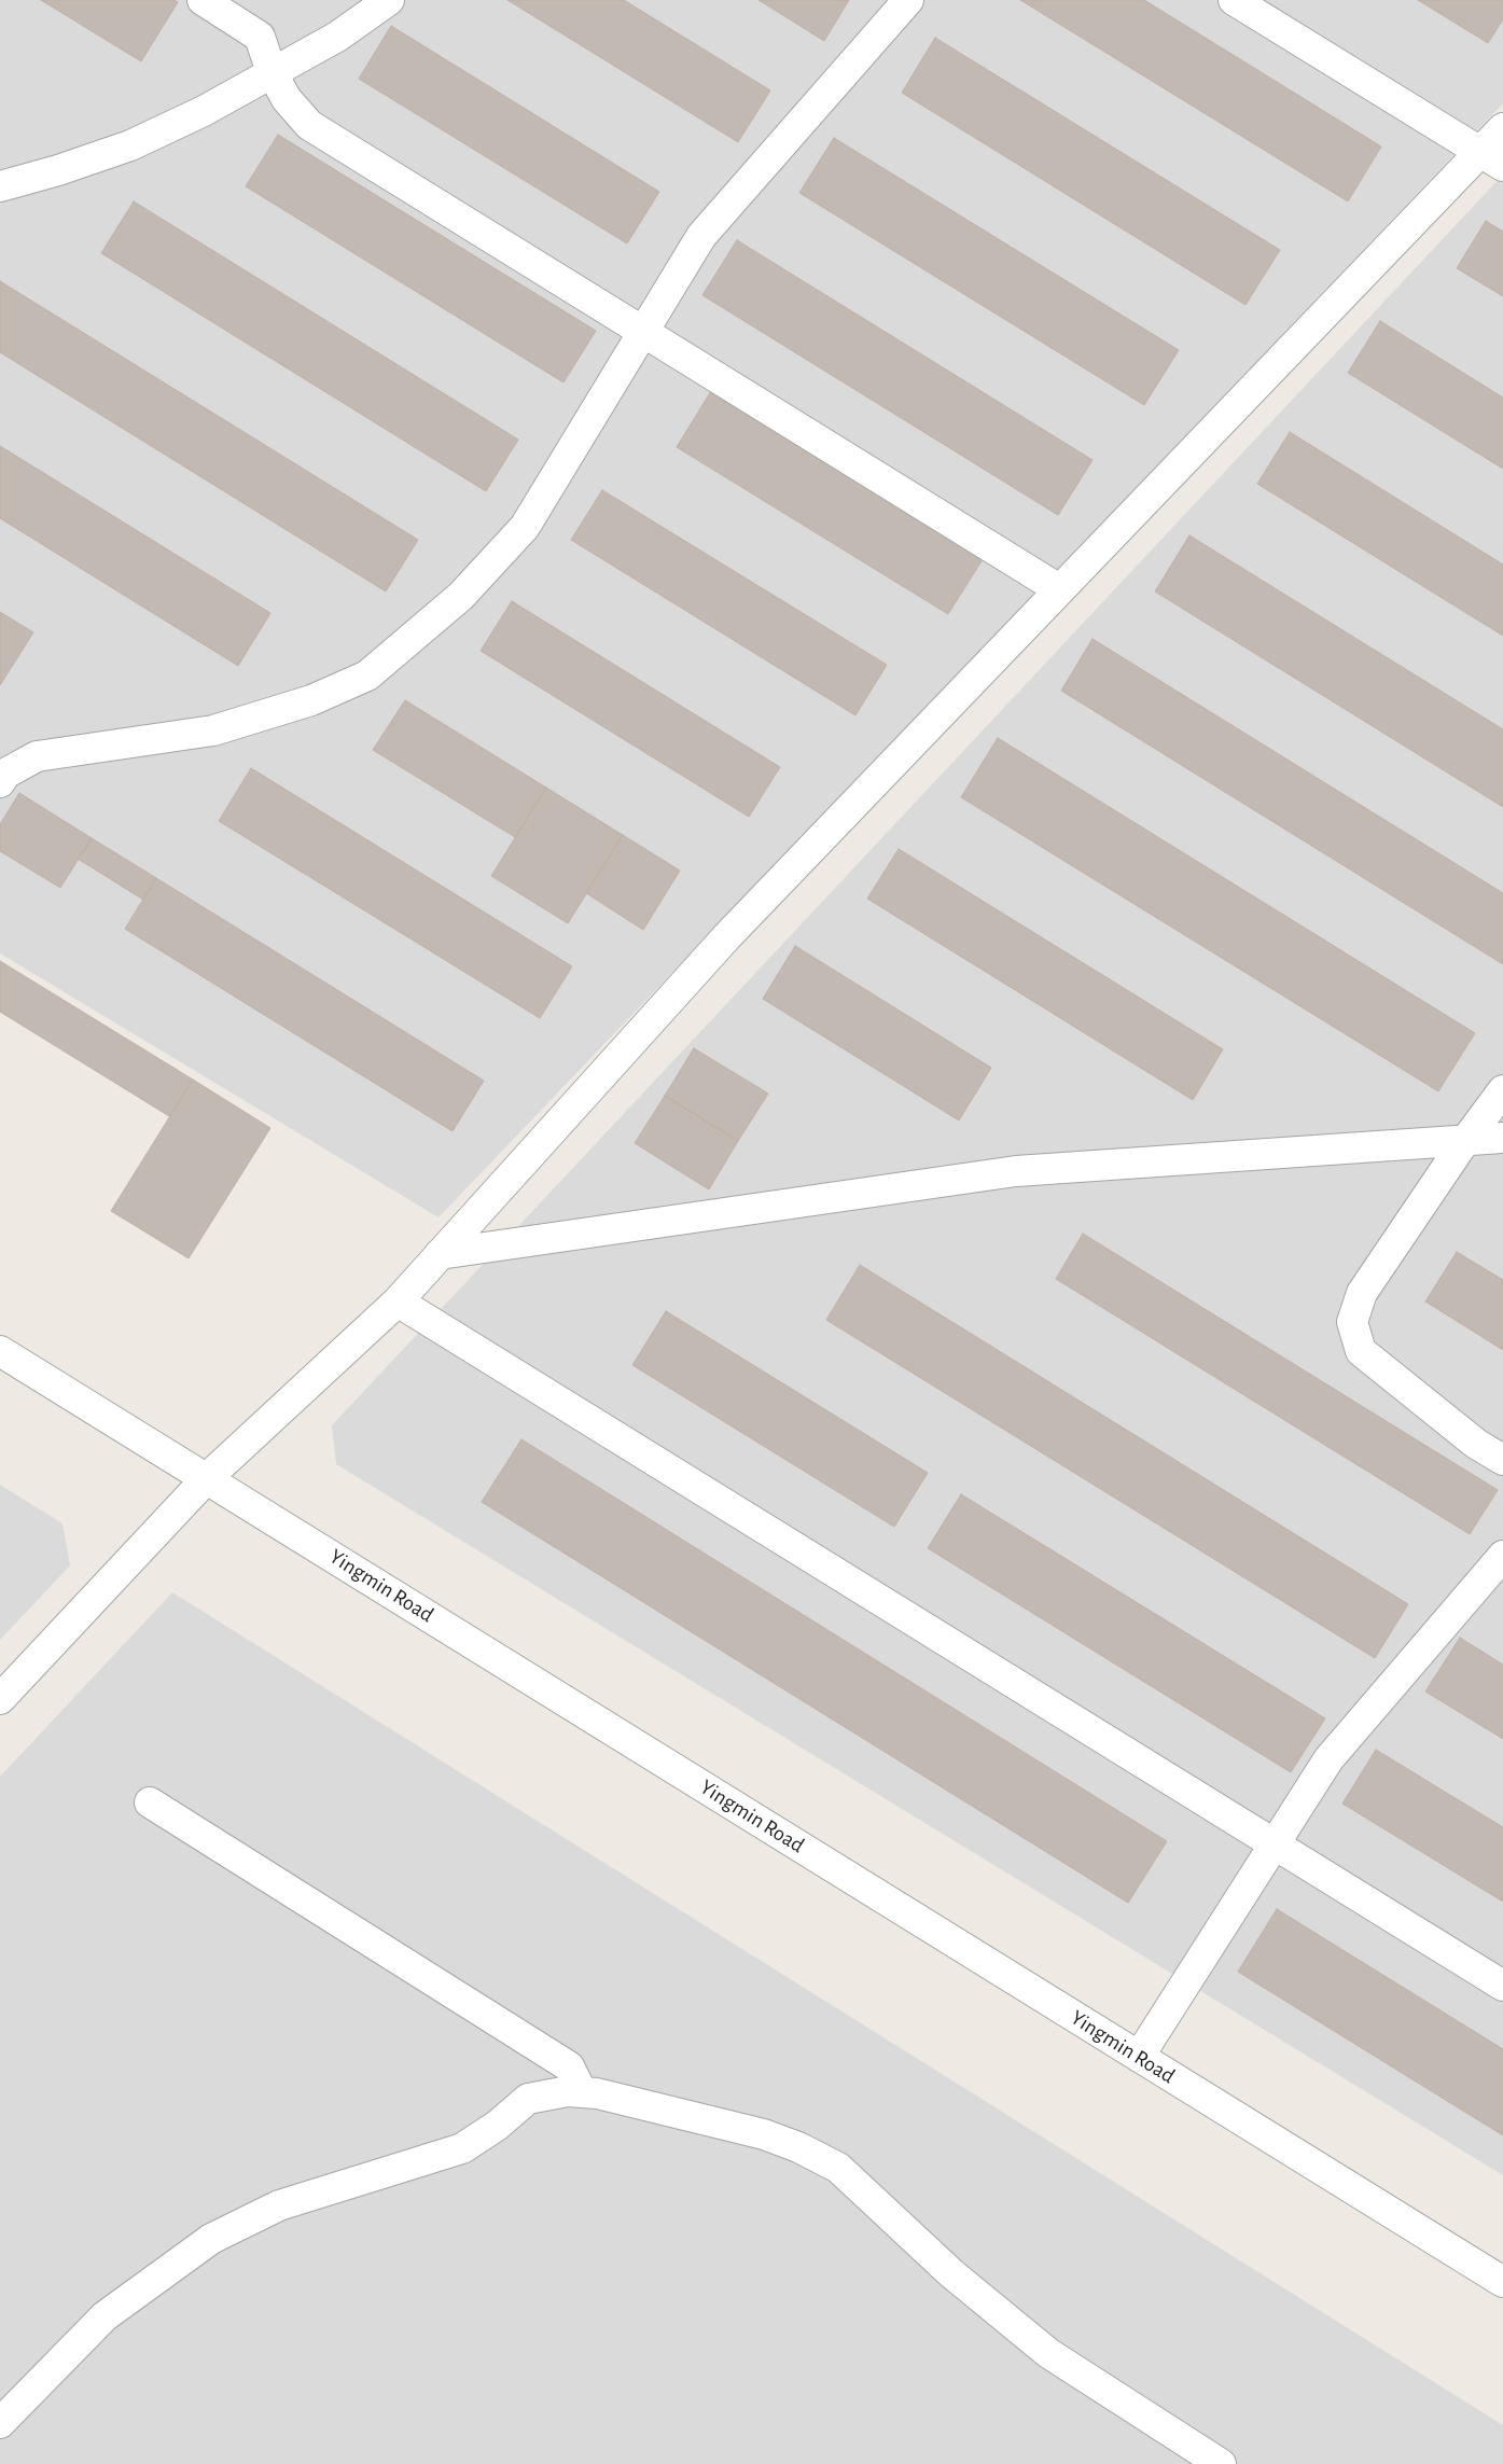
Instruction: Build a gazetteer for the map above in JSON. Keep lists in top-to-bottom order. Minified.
{"streets":{"street":["Yingmin Road"]}}
